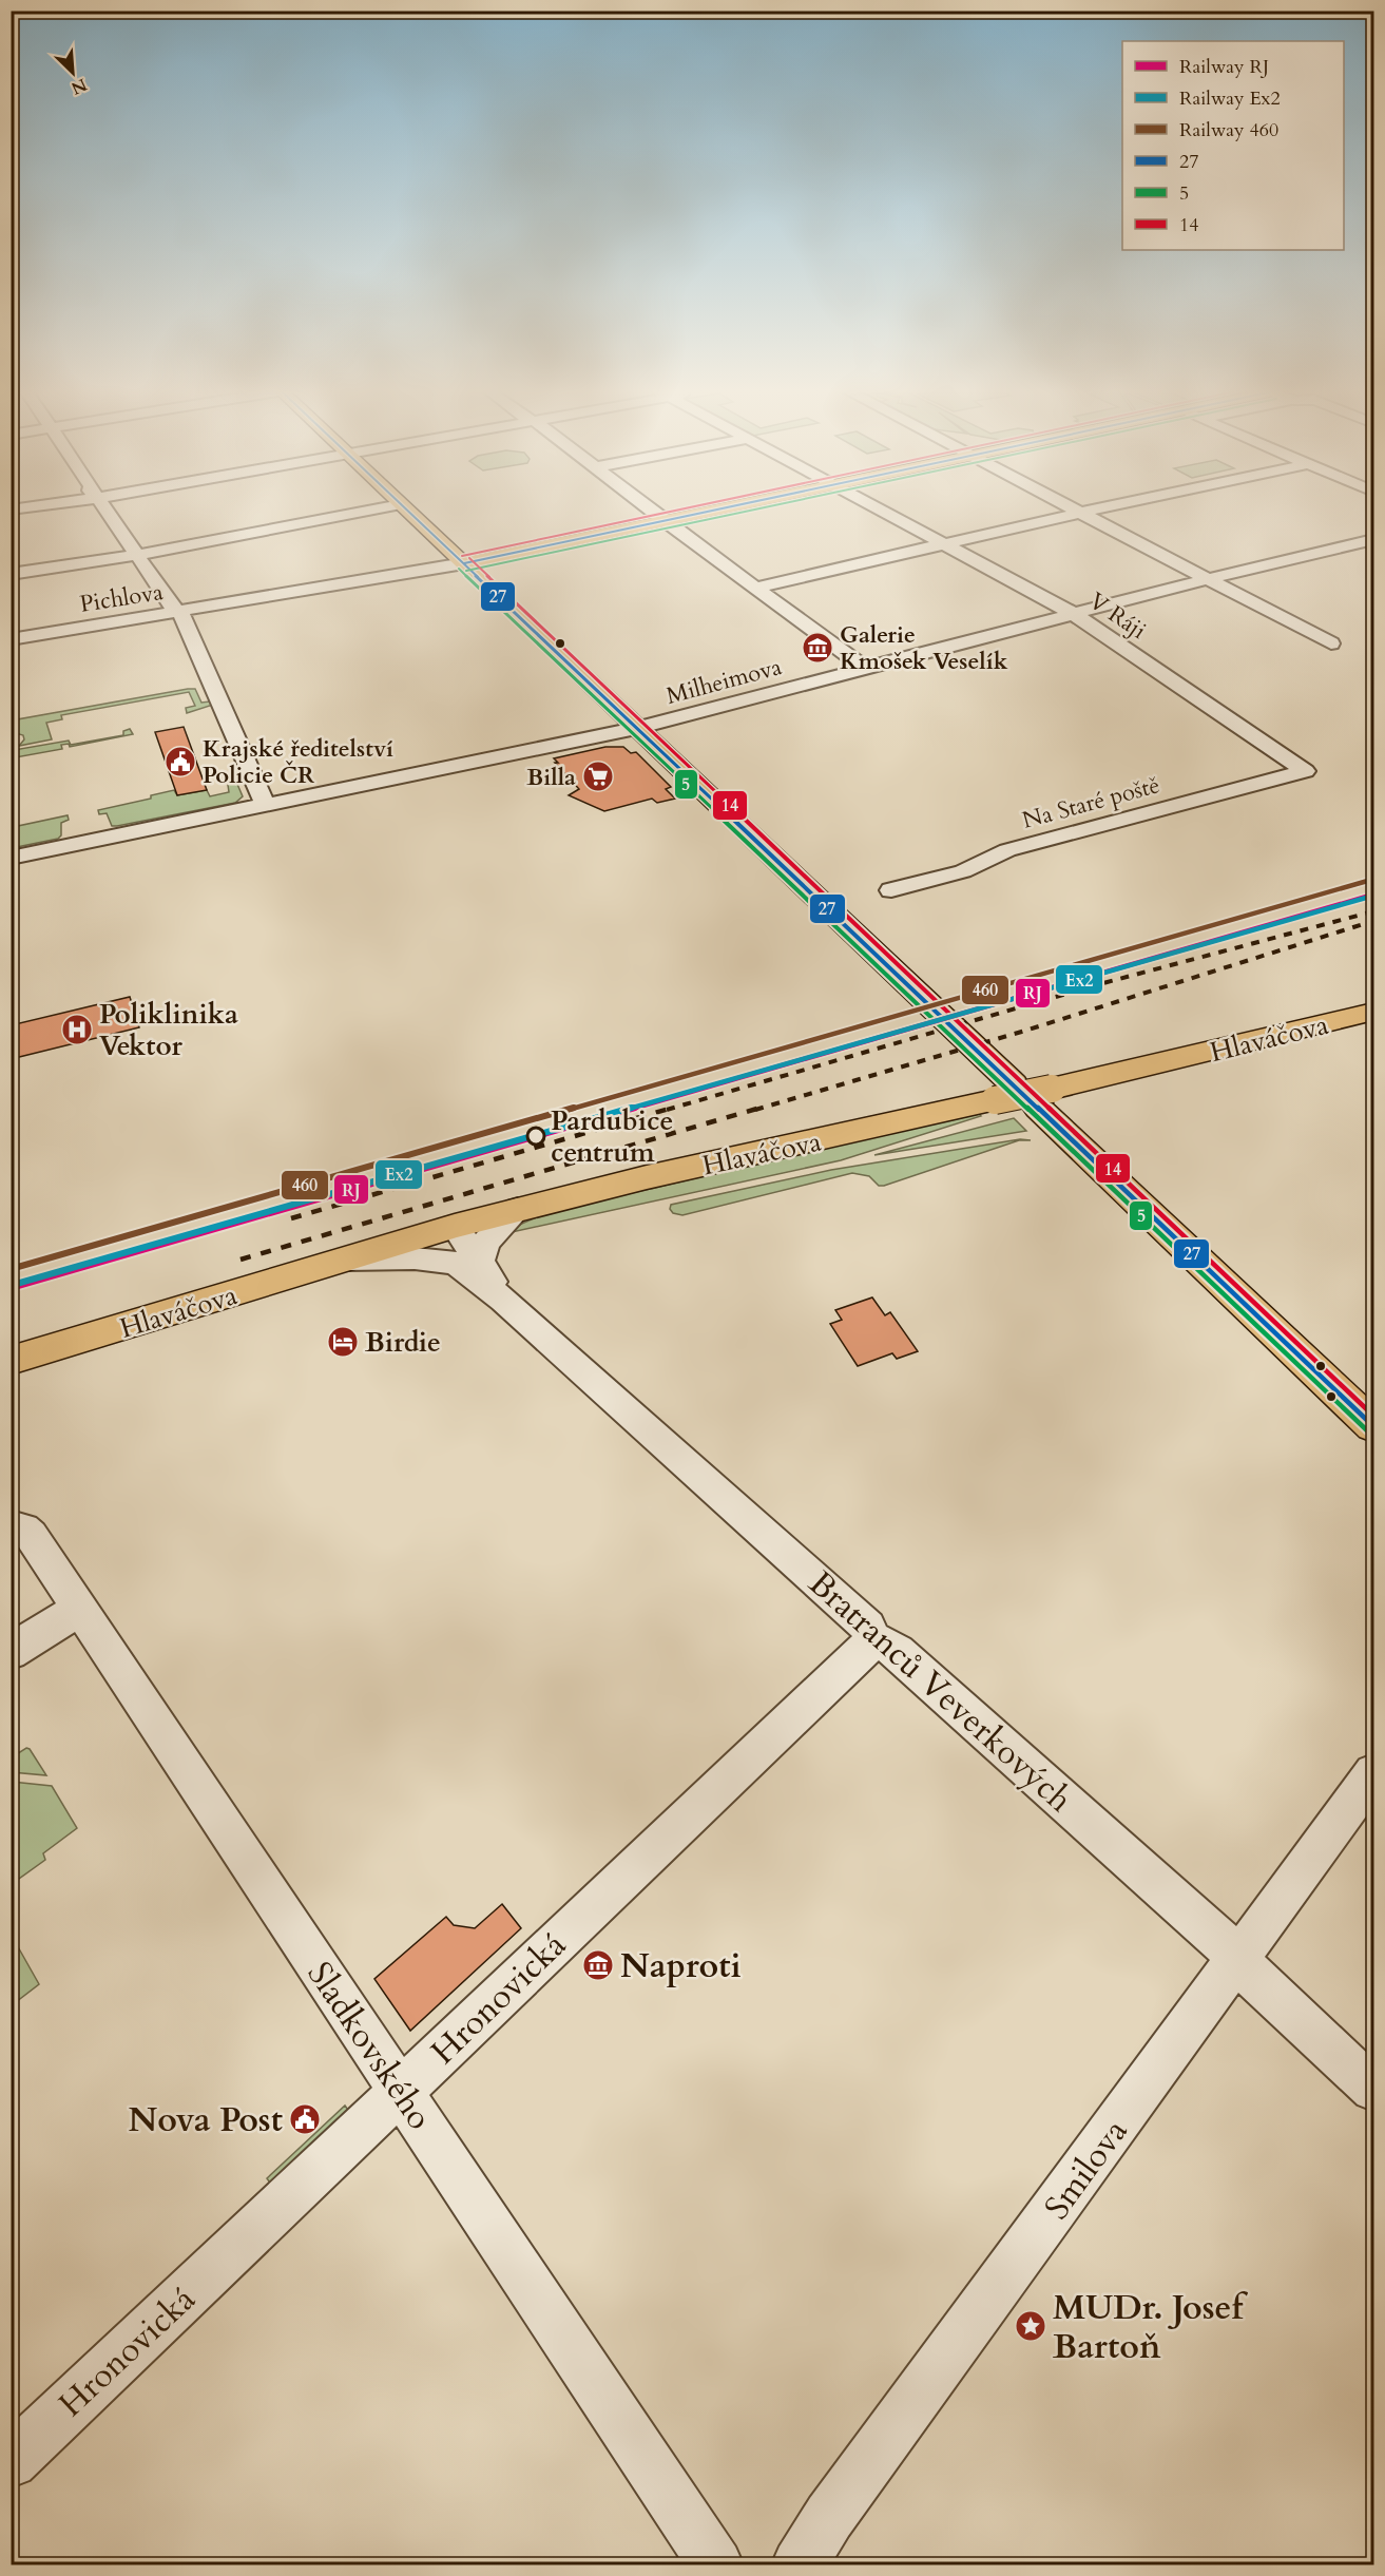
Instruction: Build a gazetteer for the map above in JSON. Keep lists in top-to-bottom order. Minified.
{"streets":{"main road":["Hlaváčova"],"street":["Pichlova","V Ráji","Milheimova","Na Staré poště","Bratranců Veverkových","Hronovická","Sladkovského","Smilova"]},"crossings":[["V Ráji","Milheimova"],["V Ráji","Na Staré poště"],["Hlaváčova","Bratranců Veverkových"],["Bratranců Veverkových","Hronovická"],["Bratranců Veverkových","Smilova"],["Hronovická","Sladkovského"]],"places":{"museum":["Galerie Kmošek Veselík","Naproti"],"public building":["Krajské ředitelství Policie ČR","Nova Post"],"supermarket":["Billa"],"hospital":["Poliklinika Vektor"],"other":["Pardubice centrum"],"hotel":["Birdie"],"place":["MUDr. Josef Bartoň"]},"lines":["transit line 27","transit line 5","transit line 14","rail line 460","rail line RJ","rail line Ex2"],"legend":["Railway RJ","Railway Ex2","Railway 460","27","5","14"],"north":"bottom right"}
